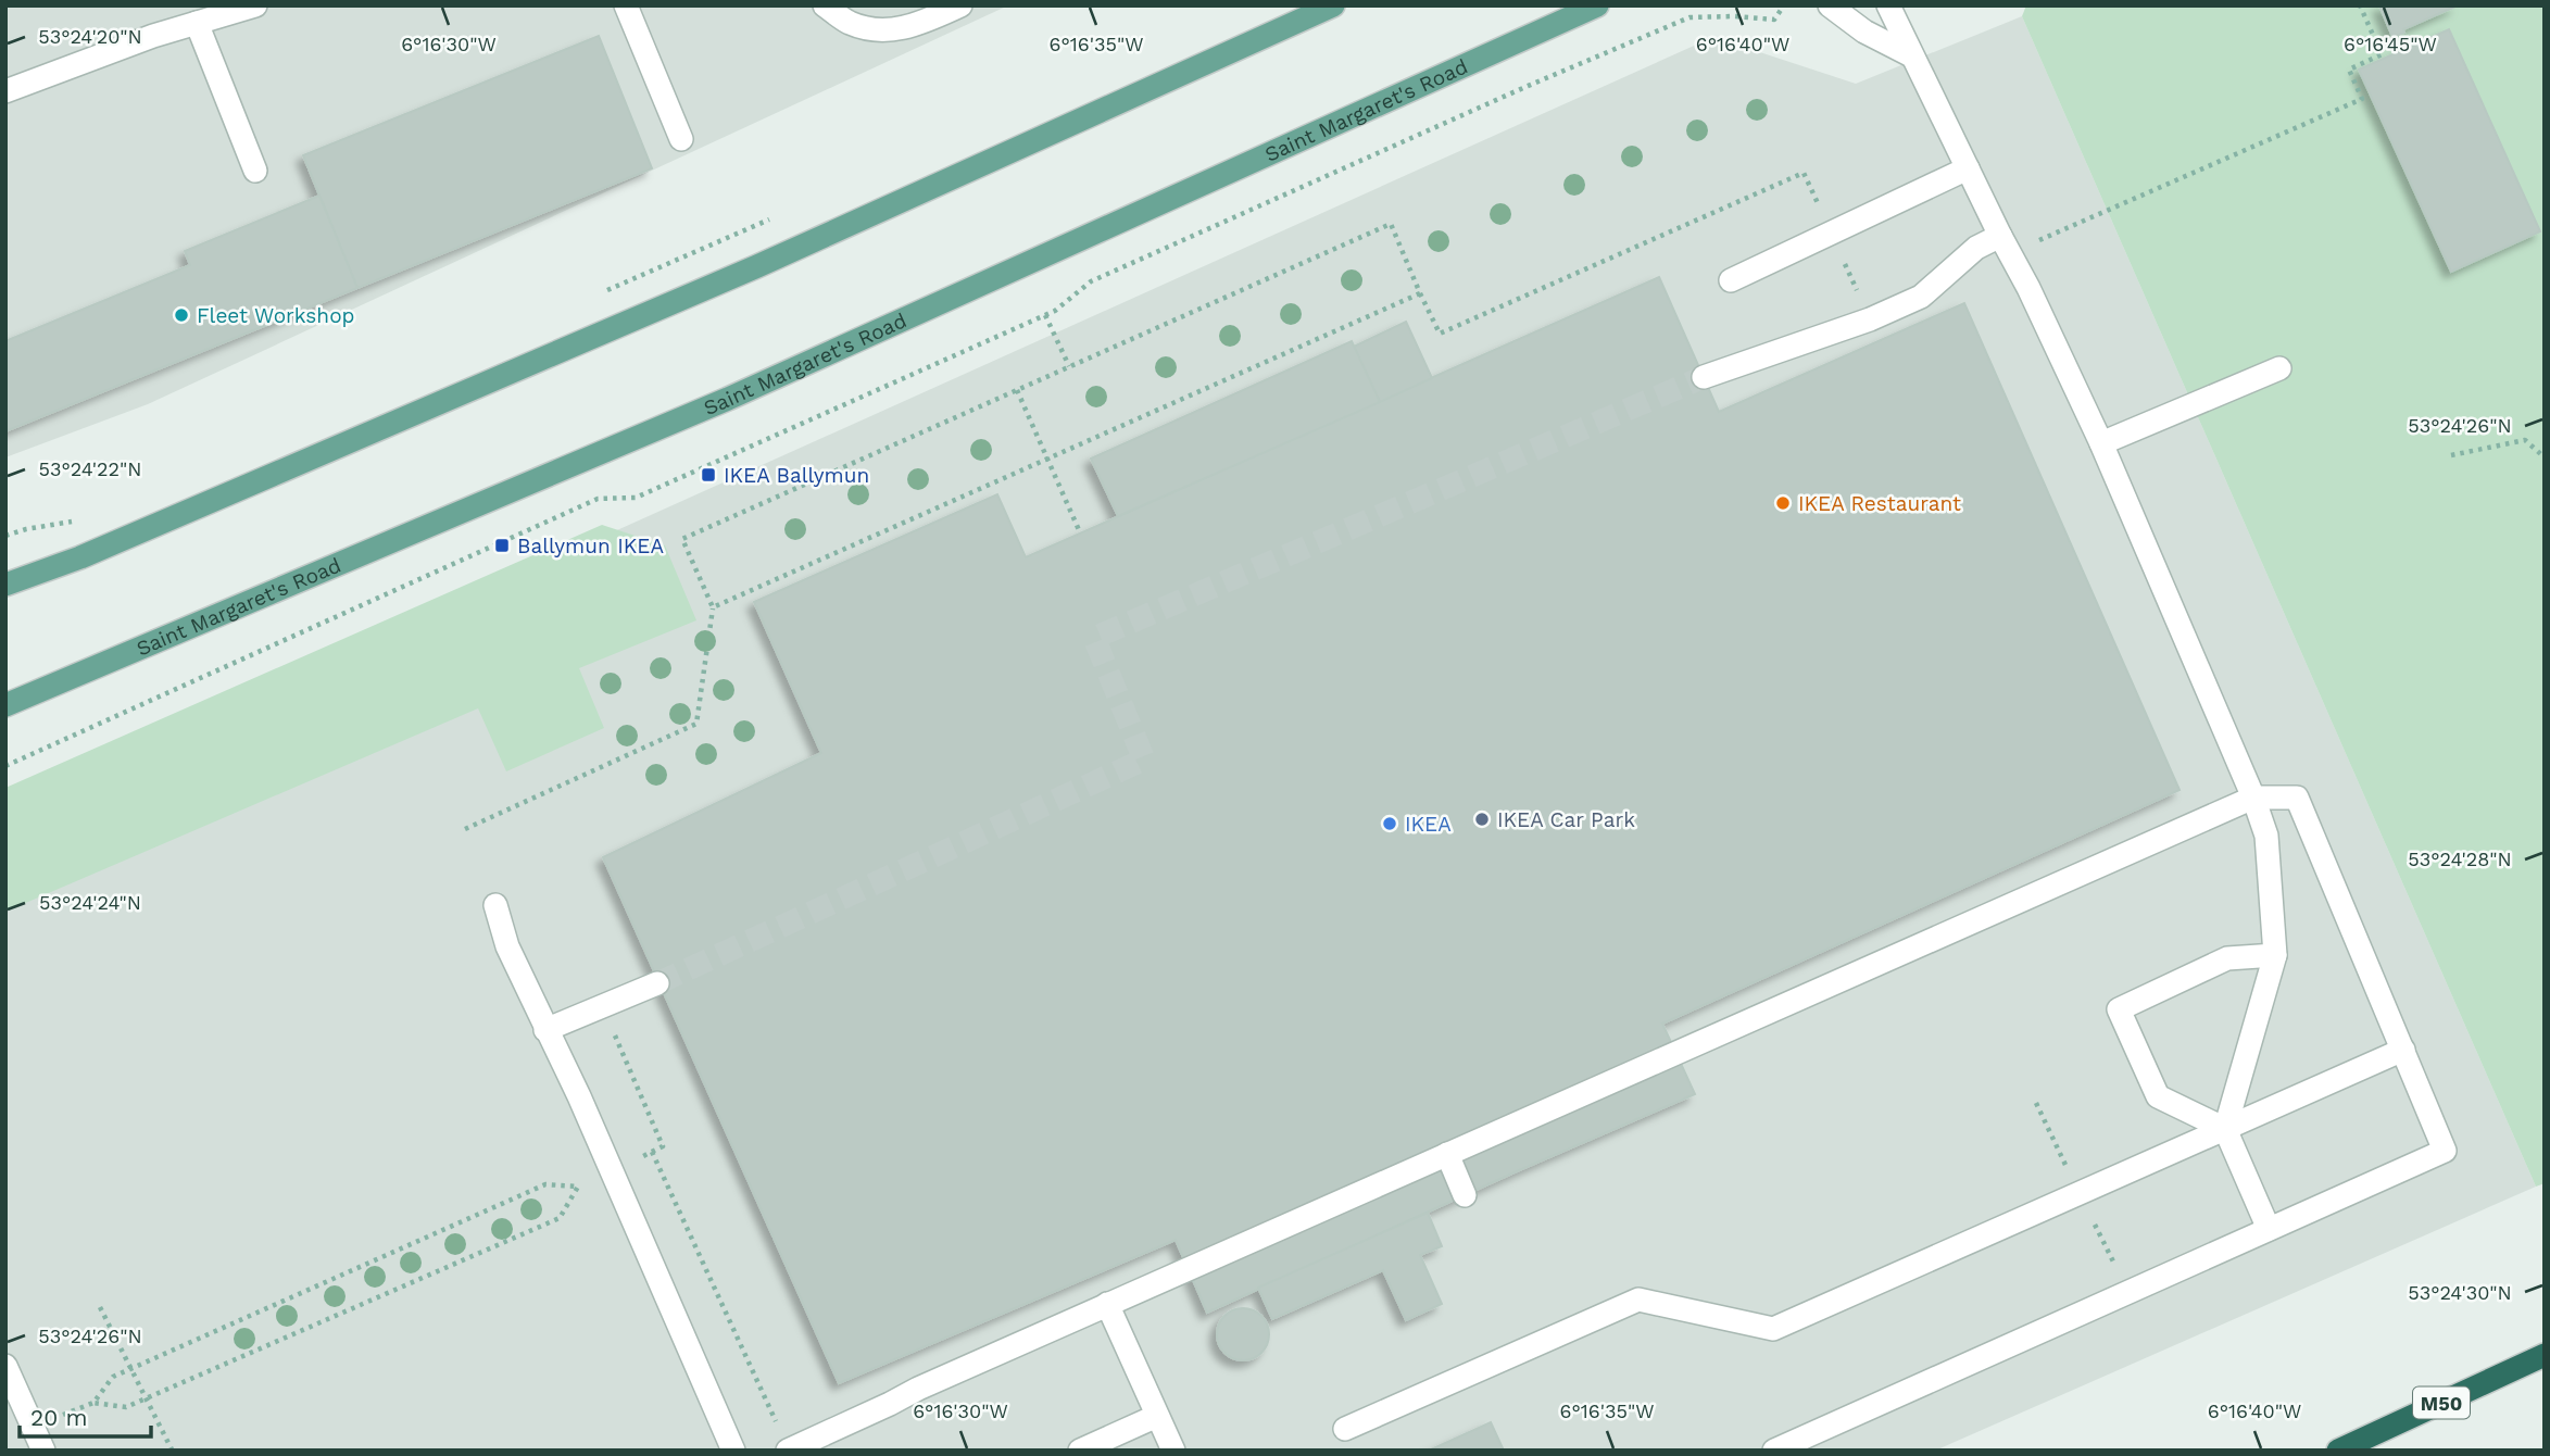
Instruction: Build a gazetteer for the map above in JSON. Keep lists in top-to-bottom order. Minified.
{"streets":{"highway":["M50"],"main road":["Saint Margaret's Road"]},"places":{"other":["Fleet Workshop","IKEA Restaurant","IKEA Car Park","IKEA"],"transit":["IKEA Ballymun","Ballymun IKEA"]},"scale_bar":"20 m","coordinates":["53°24'20\"N","6°16'30\"W","6°16'35\"W","6°16'40\"W","6°16'45\"W","53°24'26\"N","53°24'22\"N","53°24'28\"N","53°24'24\"N","53°24'30\"N"]}
